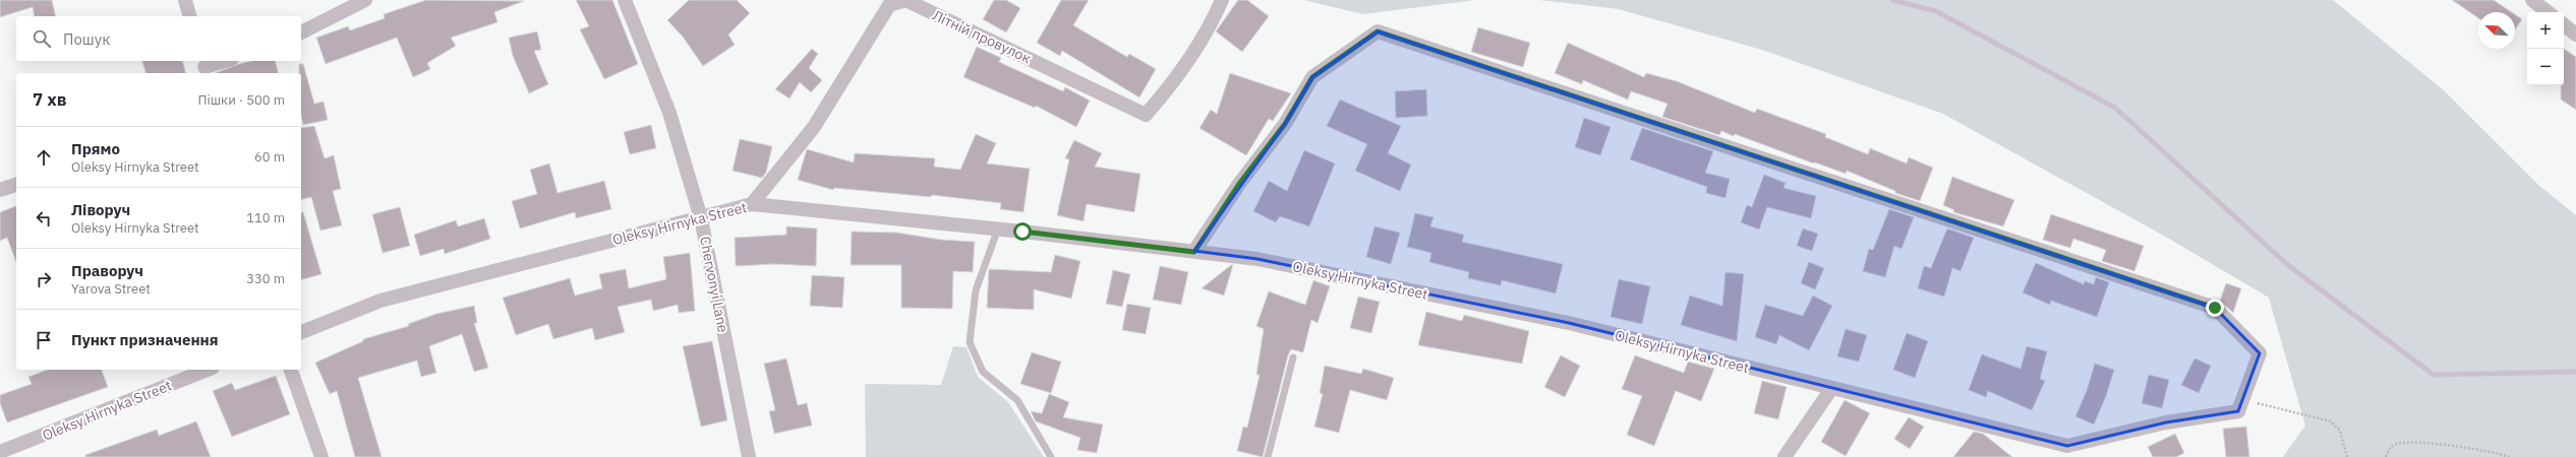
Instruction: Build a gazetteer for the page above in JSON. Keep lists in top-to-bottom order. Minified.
{"streets":{"street":["Літній провулок","Oleksy Hirnyka Street","Chervonyi Lane"]},"crossings":[["Літній провулок","Oleksy Hirnyka Street"],["Oleksy Hirnyka Street","Chervonyi Lane"]],"north":"top left","page":{"map_buttons":["+","−"],"search":"Пошук","heading":["7 хв","Пішки · 500 m"],"list":[["Прямо","Oleksy Hirnyka Street","60 m"],["Ліворуч","Oleksy Hirnyka Street","110 m"],["Праворуч","Yarova Street","330 m"],"Пункт призначення"]}}
